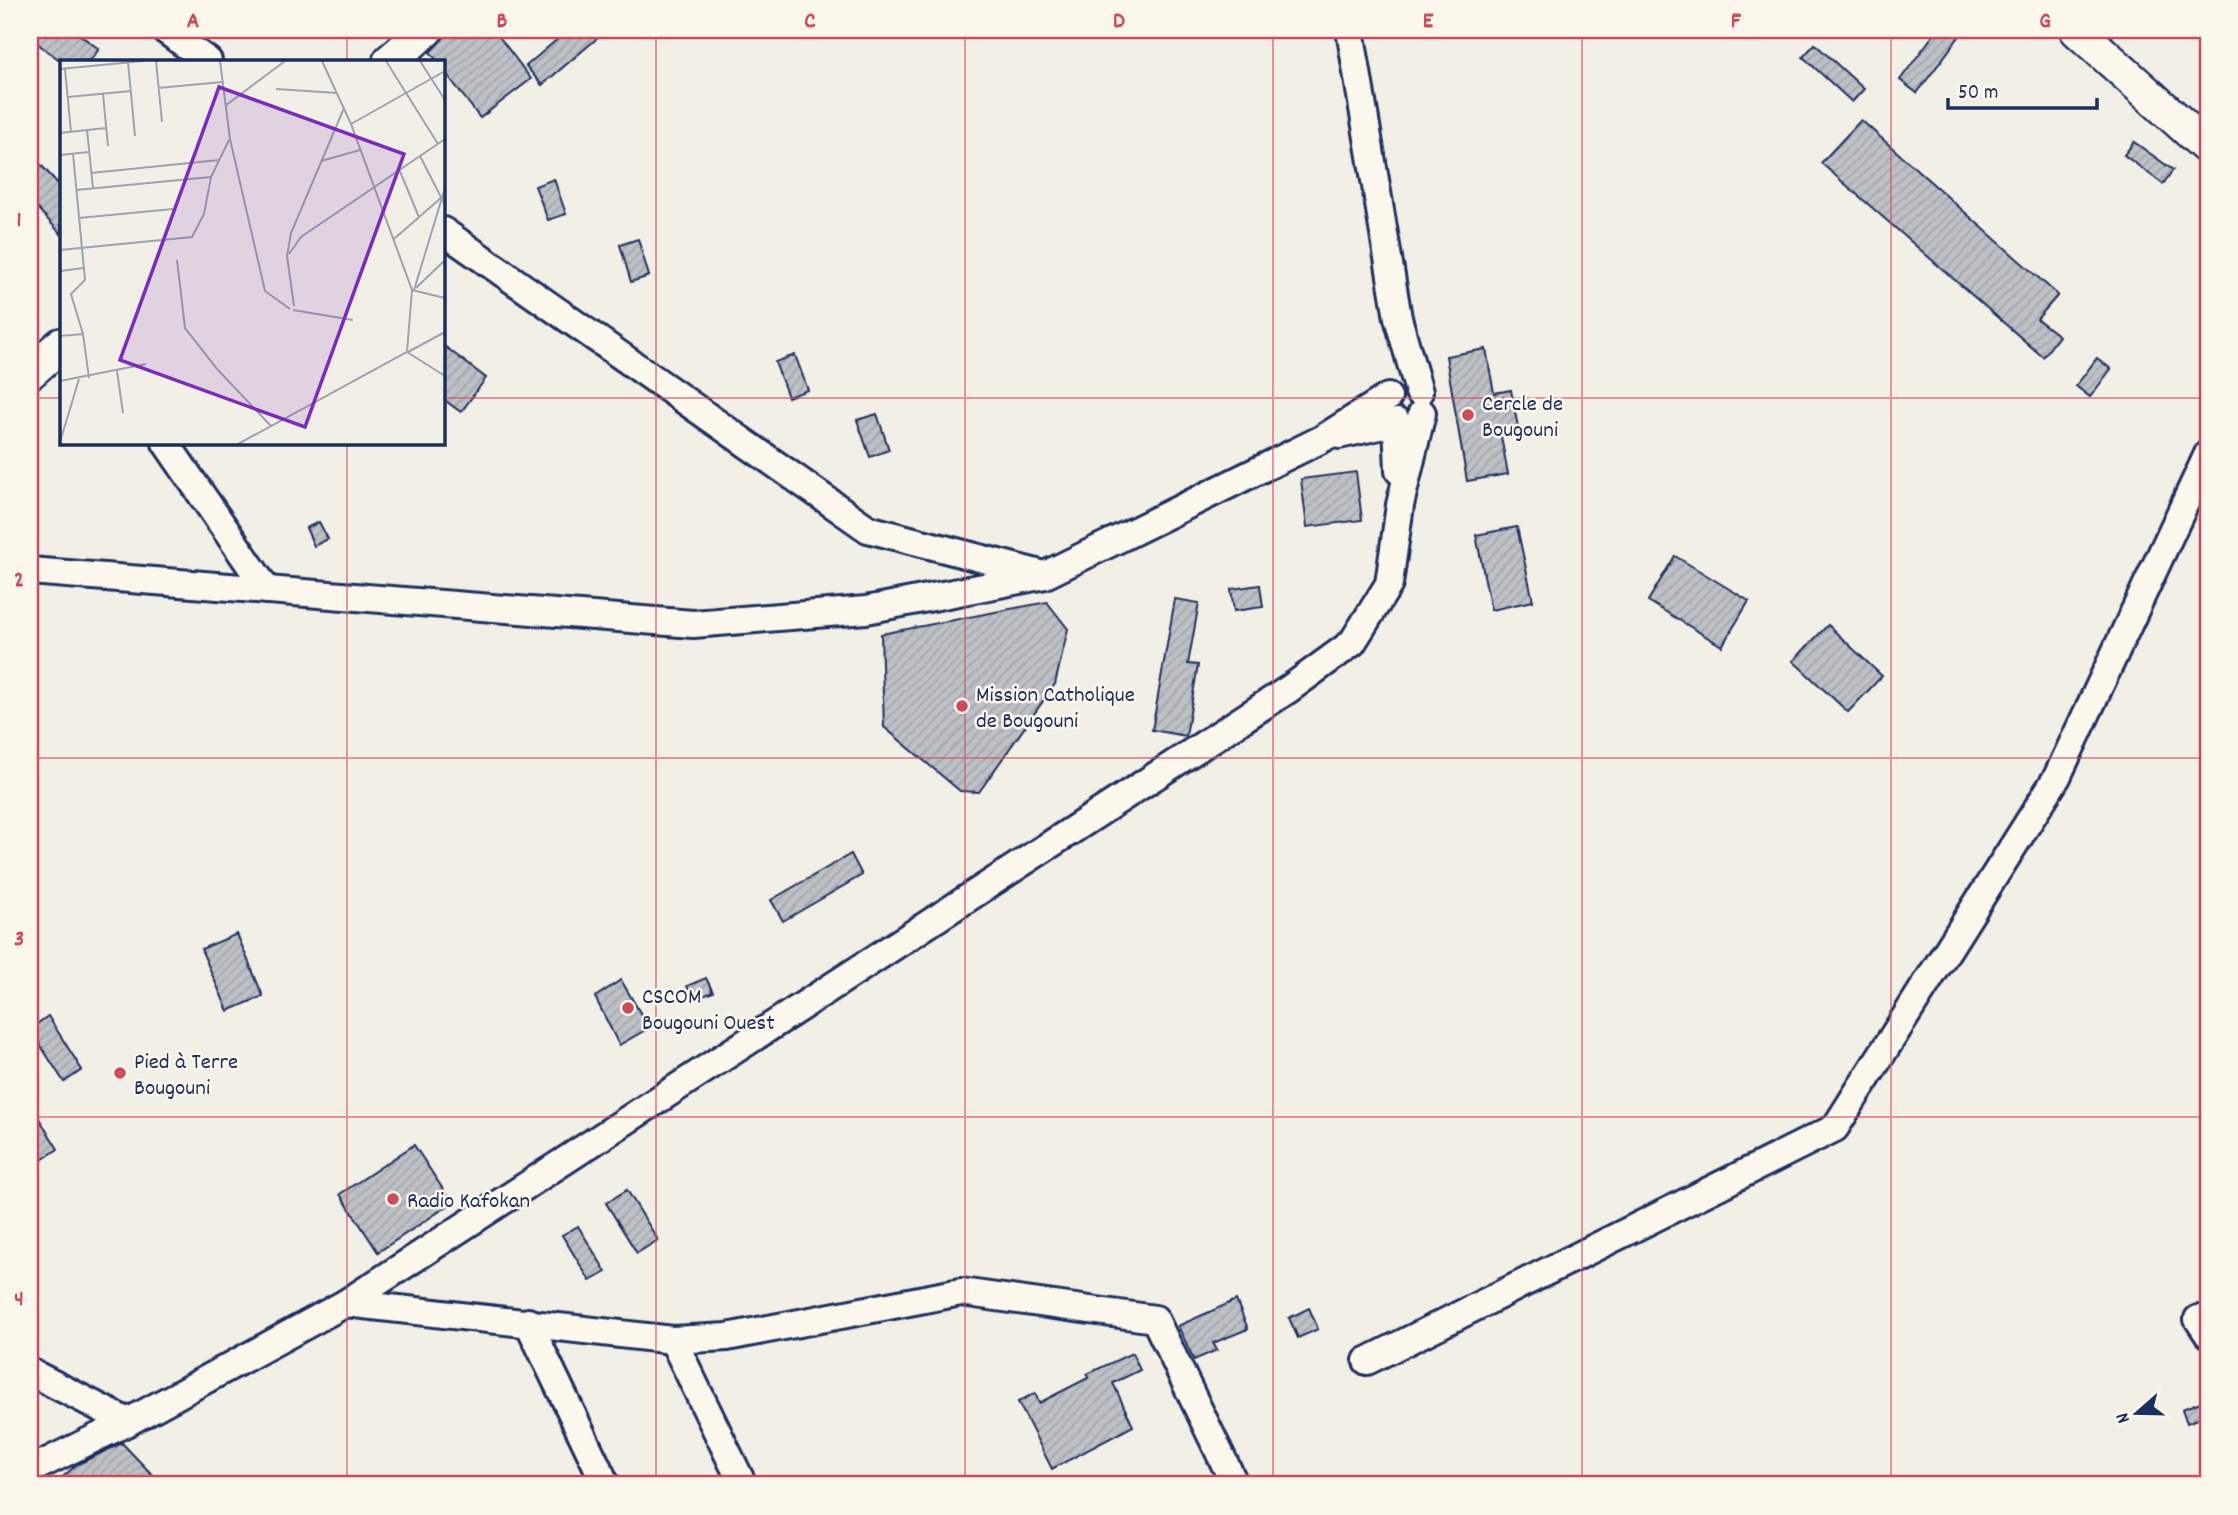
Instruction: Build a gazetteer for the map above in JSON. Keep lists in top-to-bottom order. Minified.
{"places":["Cercle de Bougouni","Mission Catholique de Bougouni","CSCOM Bougouni Ouest","Pied à Terre Bougouni","Radio Kafokan"],"scale_bar":"50 m","north":"left","grid":{"columns":["A","B","C","D","E","F","G"],"rows":["1","2","3","4"]}}
